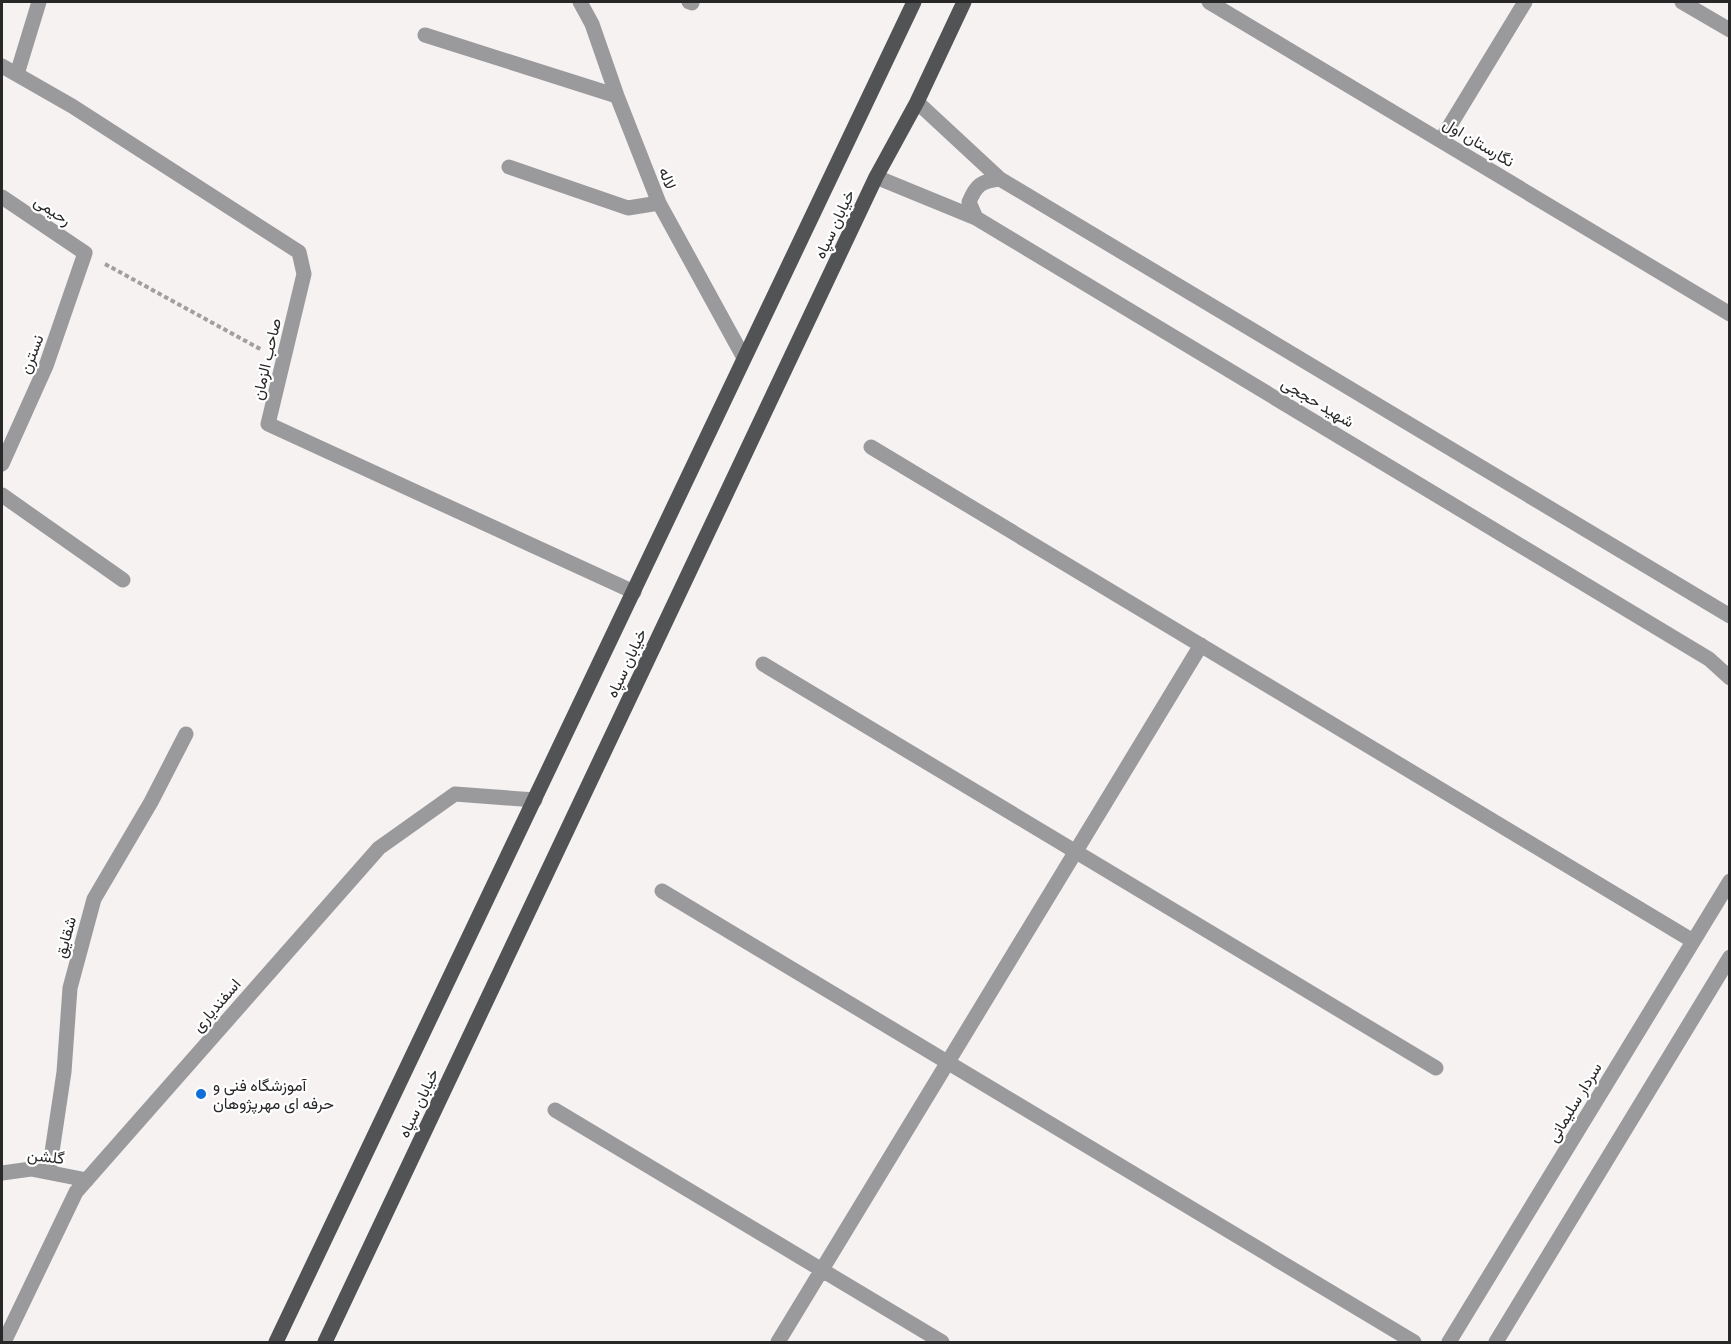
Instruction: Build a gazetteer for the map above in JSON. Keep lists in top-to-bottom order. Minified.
{"streets":{"main road":["خیابان سپاه"],"street":["نگارستان اول","لاله","رحیمی","نسترن","صاحب الزمان","شهید حججی","شقایق","اسفندیاری","سردار سلیمانی","گلشن"]},"crossings":[["لاله","خیابان سپاه"],["رحیمی","نسترن"],["خیابان سپاه","صاحب الزمان"],["خیابان سپاه","شهید حججی"],["خیابان سپاه","اسفندیاری"],["شقایق","گلشن"],["اسفندیاری","گلشن"]],"places":["آموزشگاه فنی و حرفه ای مهرپژوهان"]}
